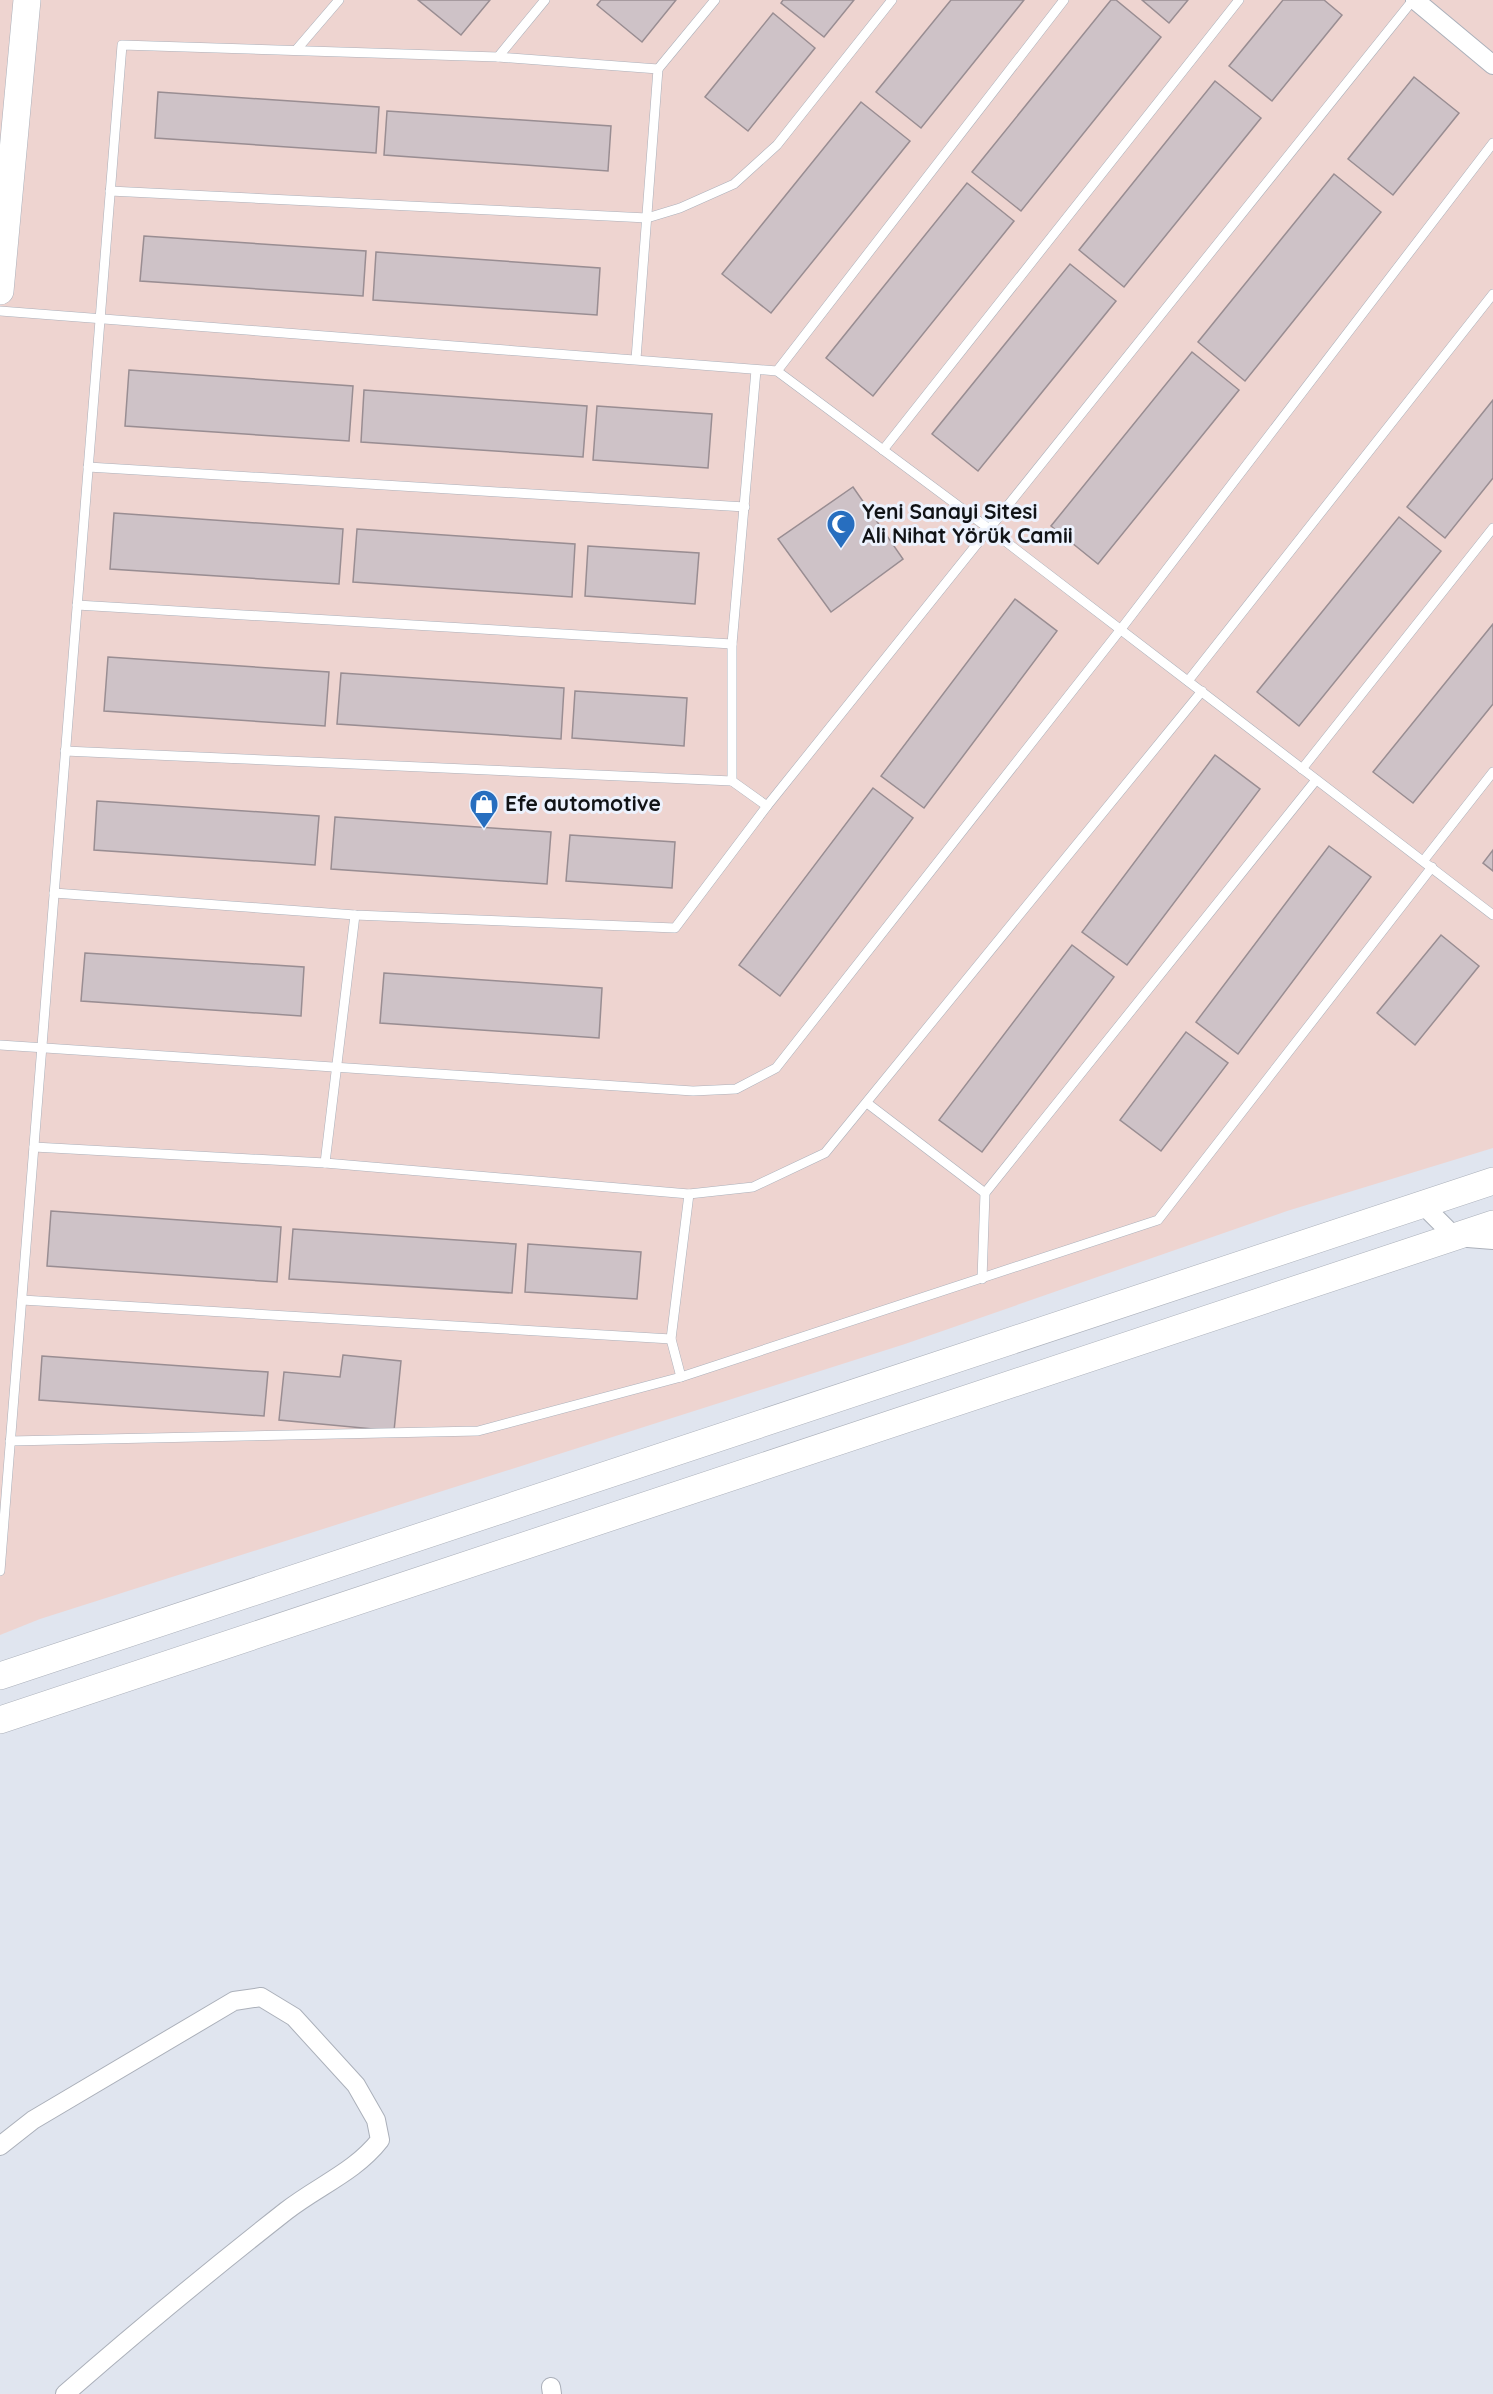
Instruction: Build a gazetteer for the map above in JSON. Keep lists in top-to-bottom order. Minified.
{"places":{"mosque":["Yeni Sanayi Sitesi Ali Nihat Yörük Camii"],"shop":["Efe automotive"]}}
